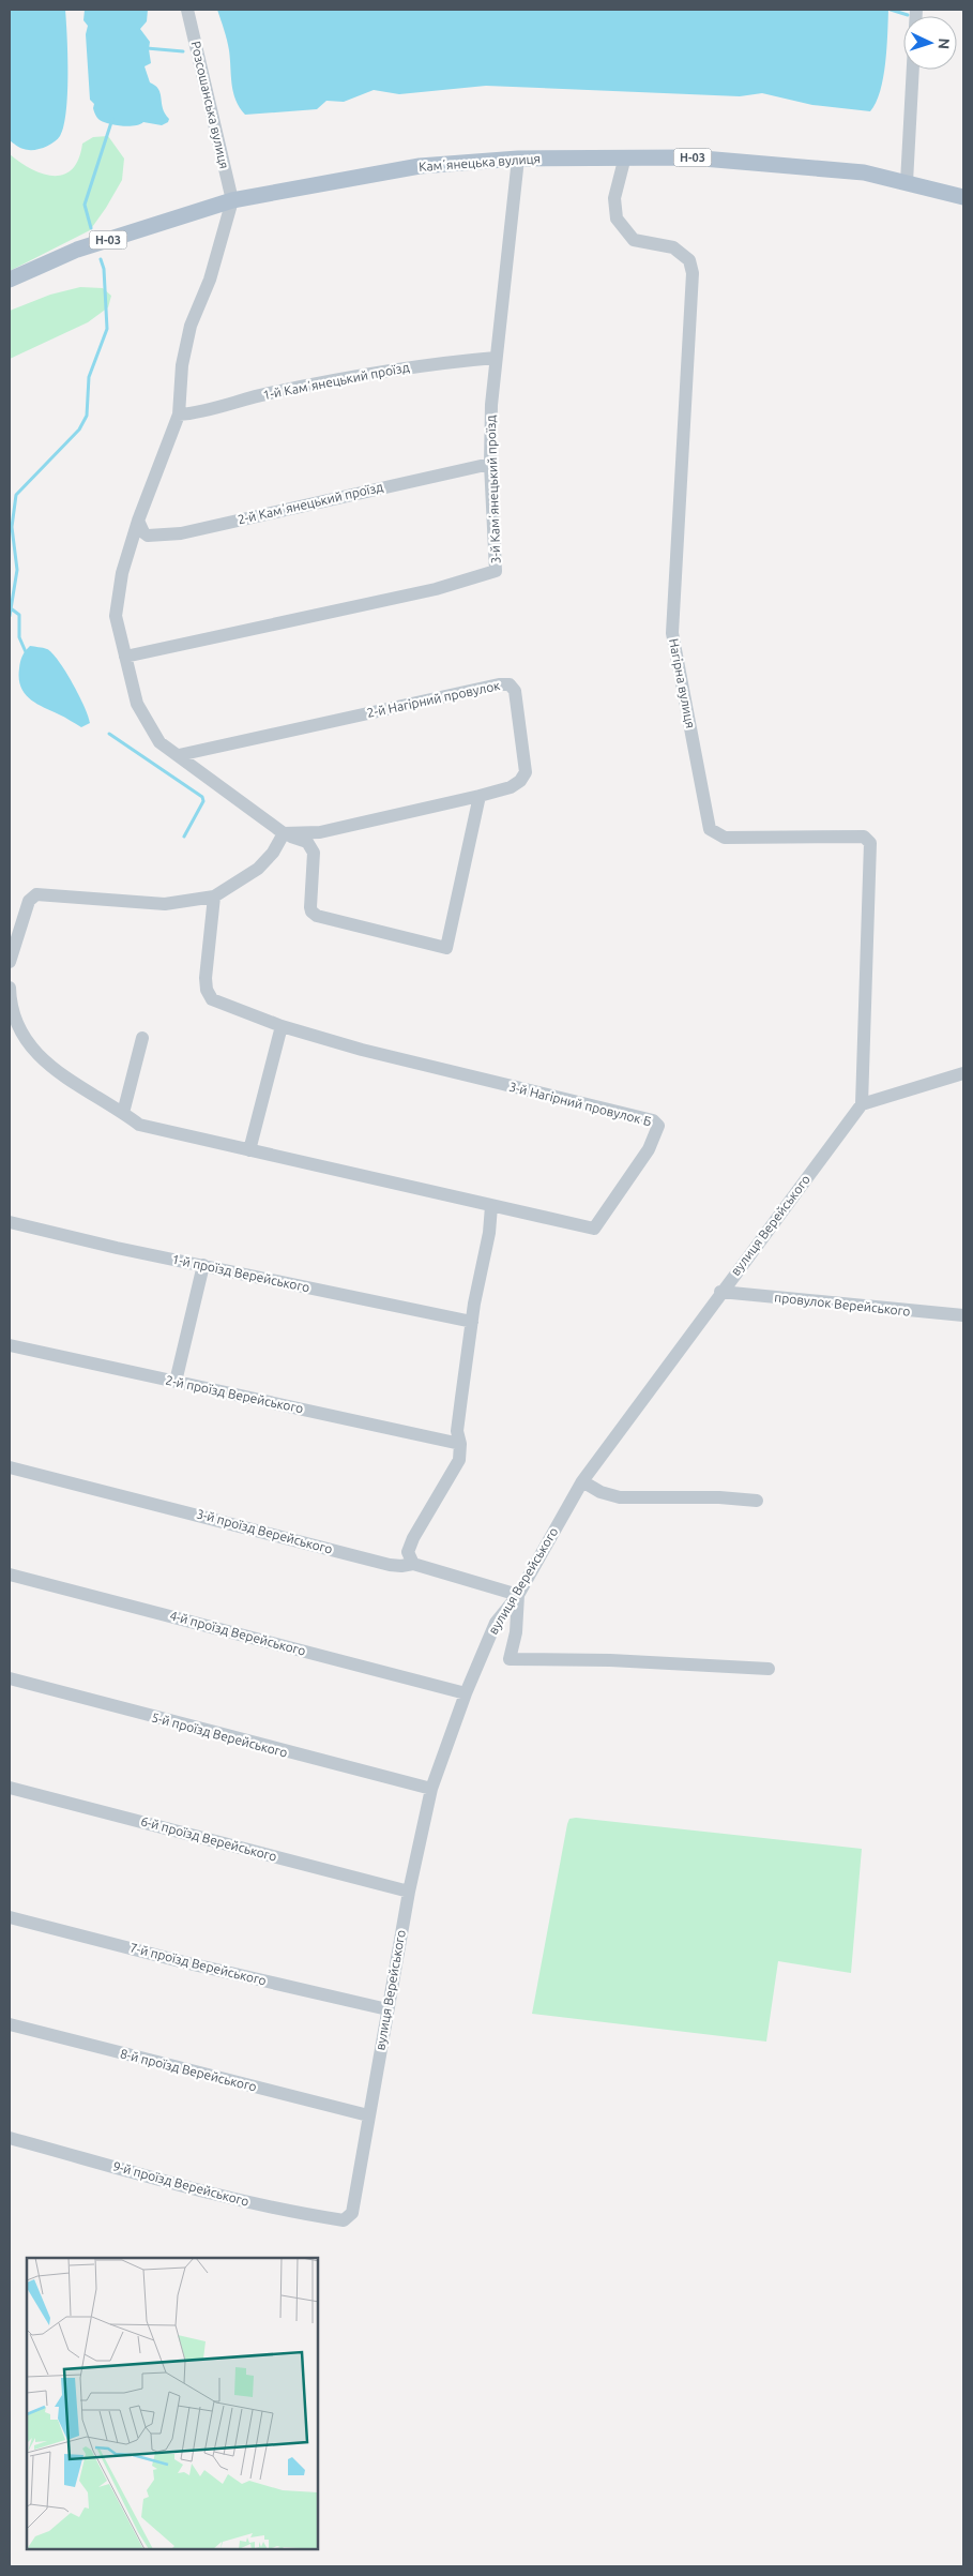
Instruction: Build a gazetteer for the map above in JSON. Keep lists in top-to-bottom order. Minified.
{"streets":{"main road":["Н-03","Камʼянецька вулиця"],"street":["Розсошанська вулиця","1-й Камʼянецький проїзд","3-й Камʼянецький проїзд","2-й Камʼянецький проїзд","Нагірна вулиця","2-й Нагірний провулок","3-й Нагірний провулок Б","вулиця Верейського","1-й проїзд Верейського","провулок Верейського","2-й проїзд Верейського","3-й проїзд Верейського","4-й проїзд Верейського","5-й проїзд Верейського","6-й проїзд Верейського","7-й проїзд Верейського","8-й проїзд Верейського","9-й проїзд Верейського"]},"crossings":[["Розсошанська вулиця","Камʼянецька вулиця"],["Камʼянецька вулиця","3-й Камʼянецький проїзд"],["Камʼянецька вулиця","Нагірна вулиця"],["1-й Камʼянецький проїзд","3-й Камʼянецький проїзд"],["3-й Камʼянецький проїзд","2-й Камʼянецький проїзд"],["Нагірна вулиця","вулиця Верейського"],["вулиця Верейського","провулок Верейського"],["вулиця Верейського","3-й проїзд Верейського"],["вулиця Верейського","4-й проїзд Верейського"],["вулиця Верейського","5-й проїзд Верейського"],["вулиця Верейського","6-й проїзд Верейського"],["вулиця Верейського","7-й проїзд Верейського"],["вулиця Верейського","8-й проїзд Верейського"],["вулиця Верейського","9-й проїзд Верейського"]],"north":"right"}
